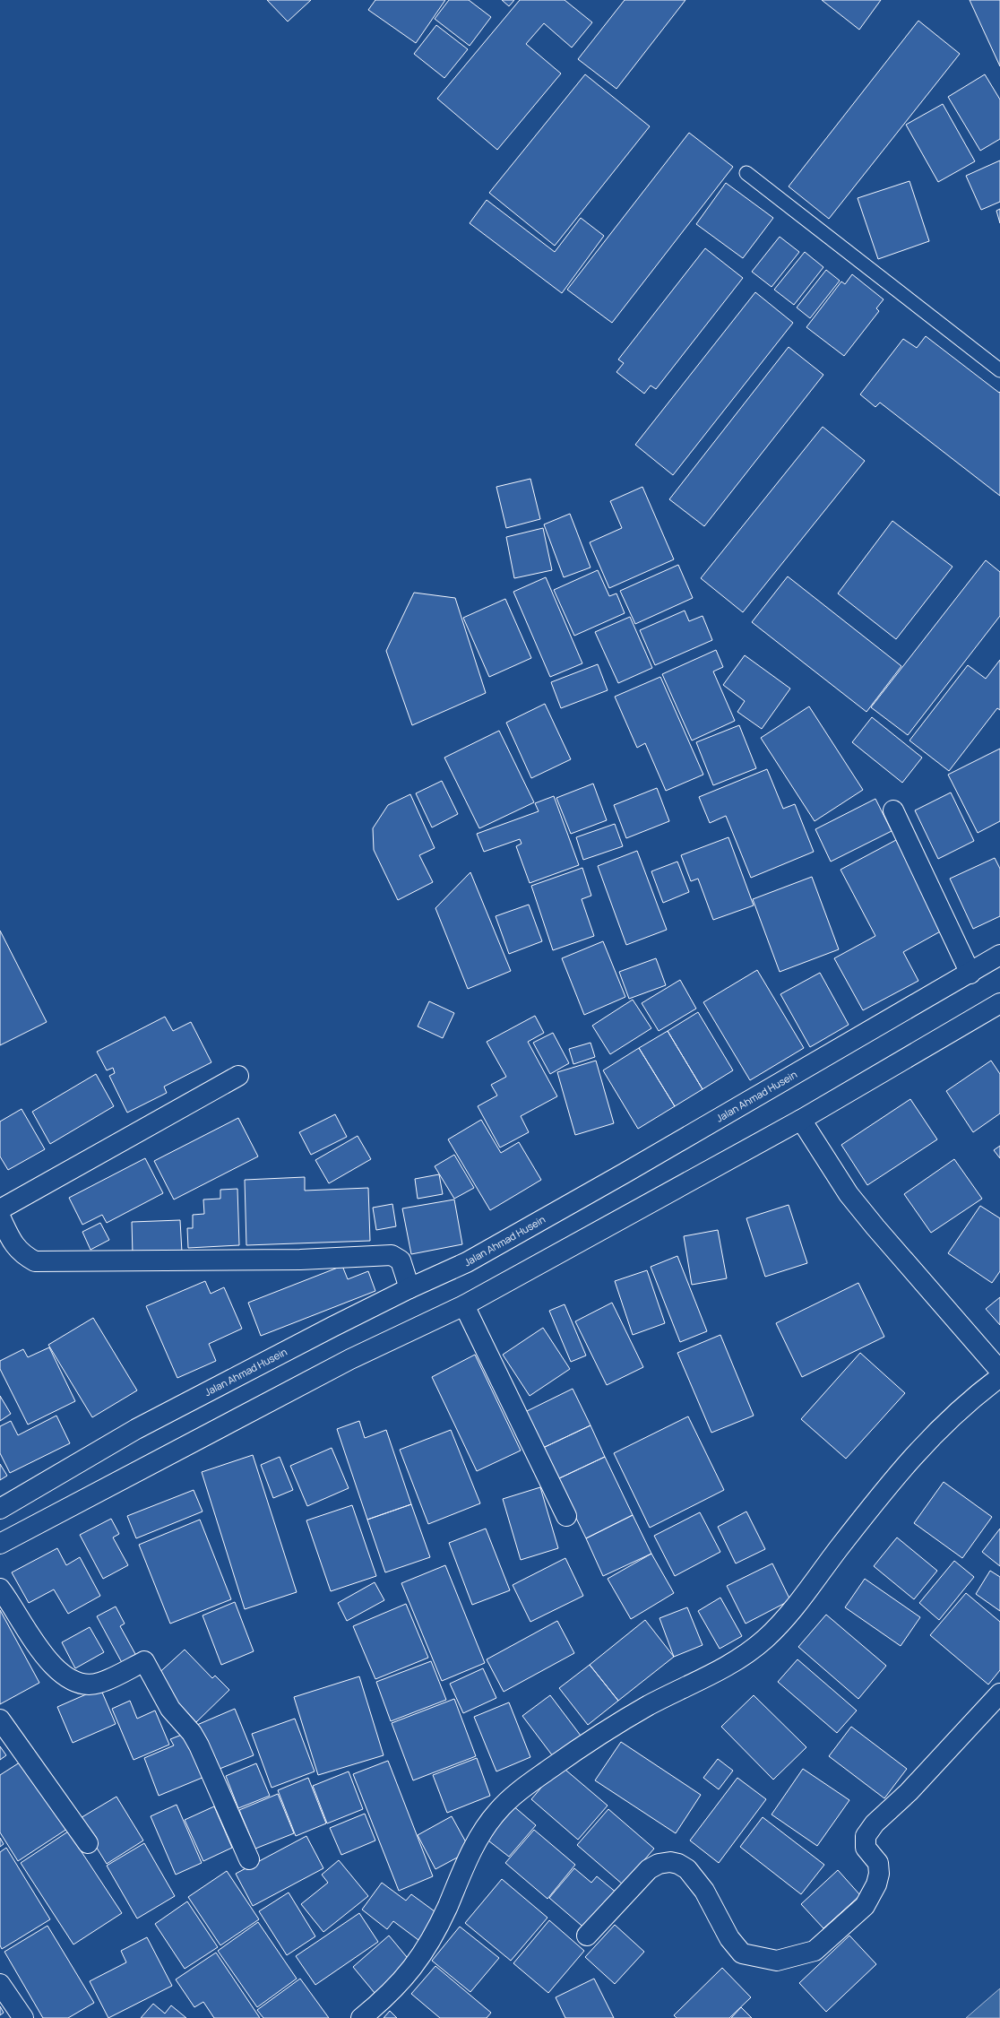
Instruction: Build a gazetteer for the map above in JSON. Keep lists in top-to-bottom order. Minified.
{"streets":{"street":["Jalan Ahmad Husein"]}}
